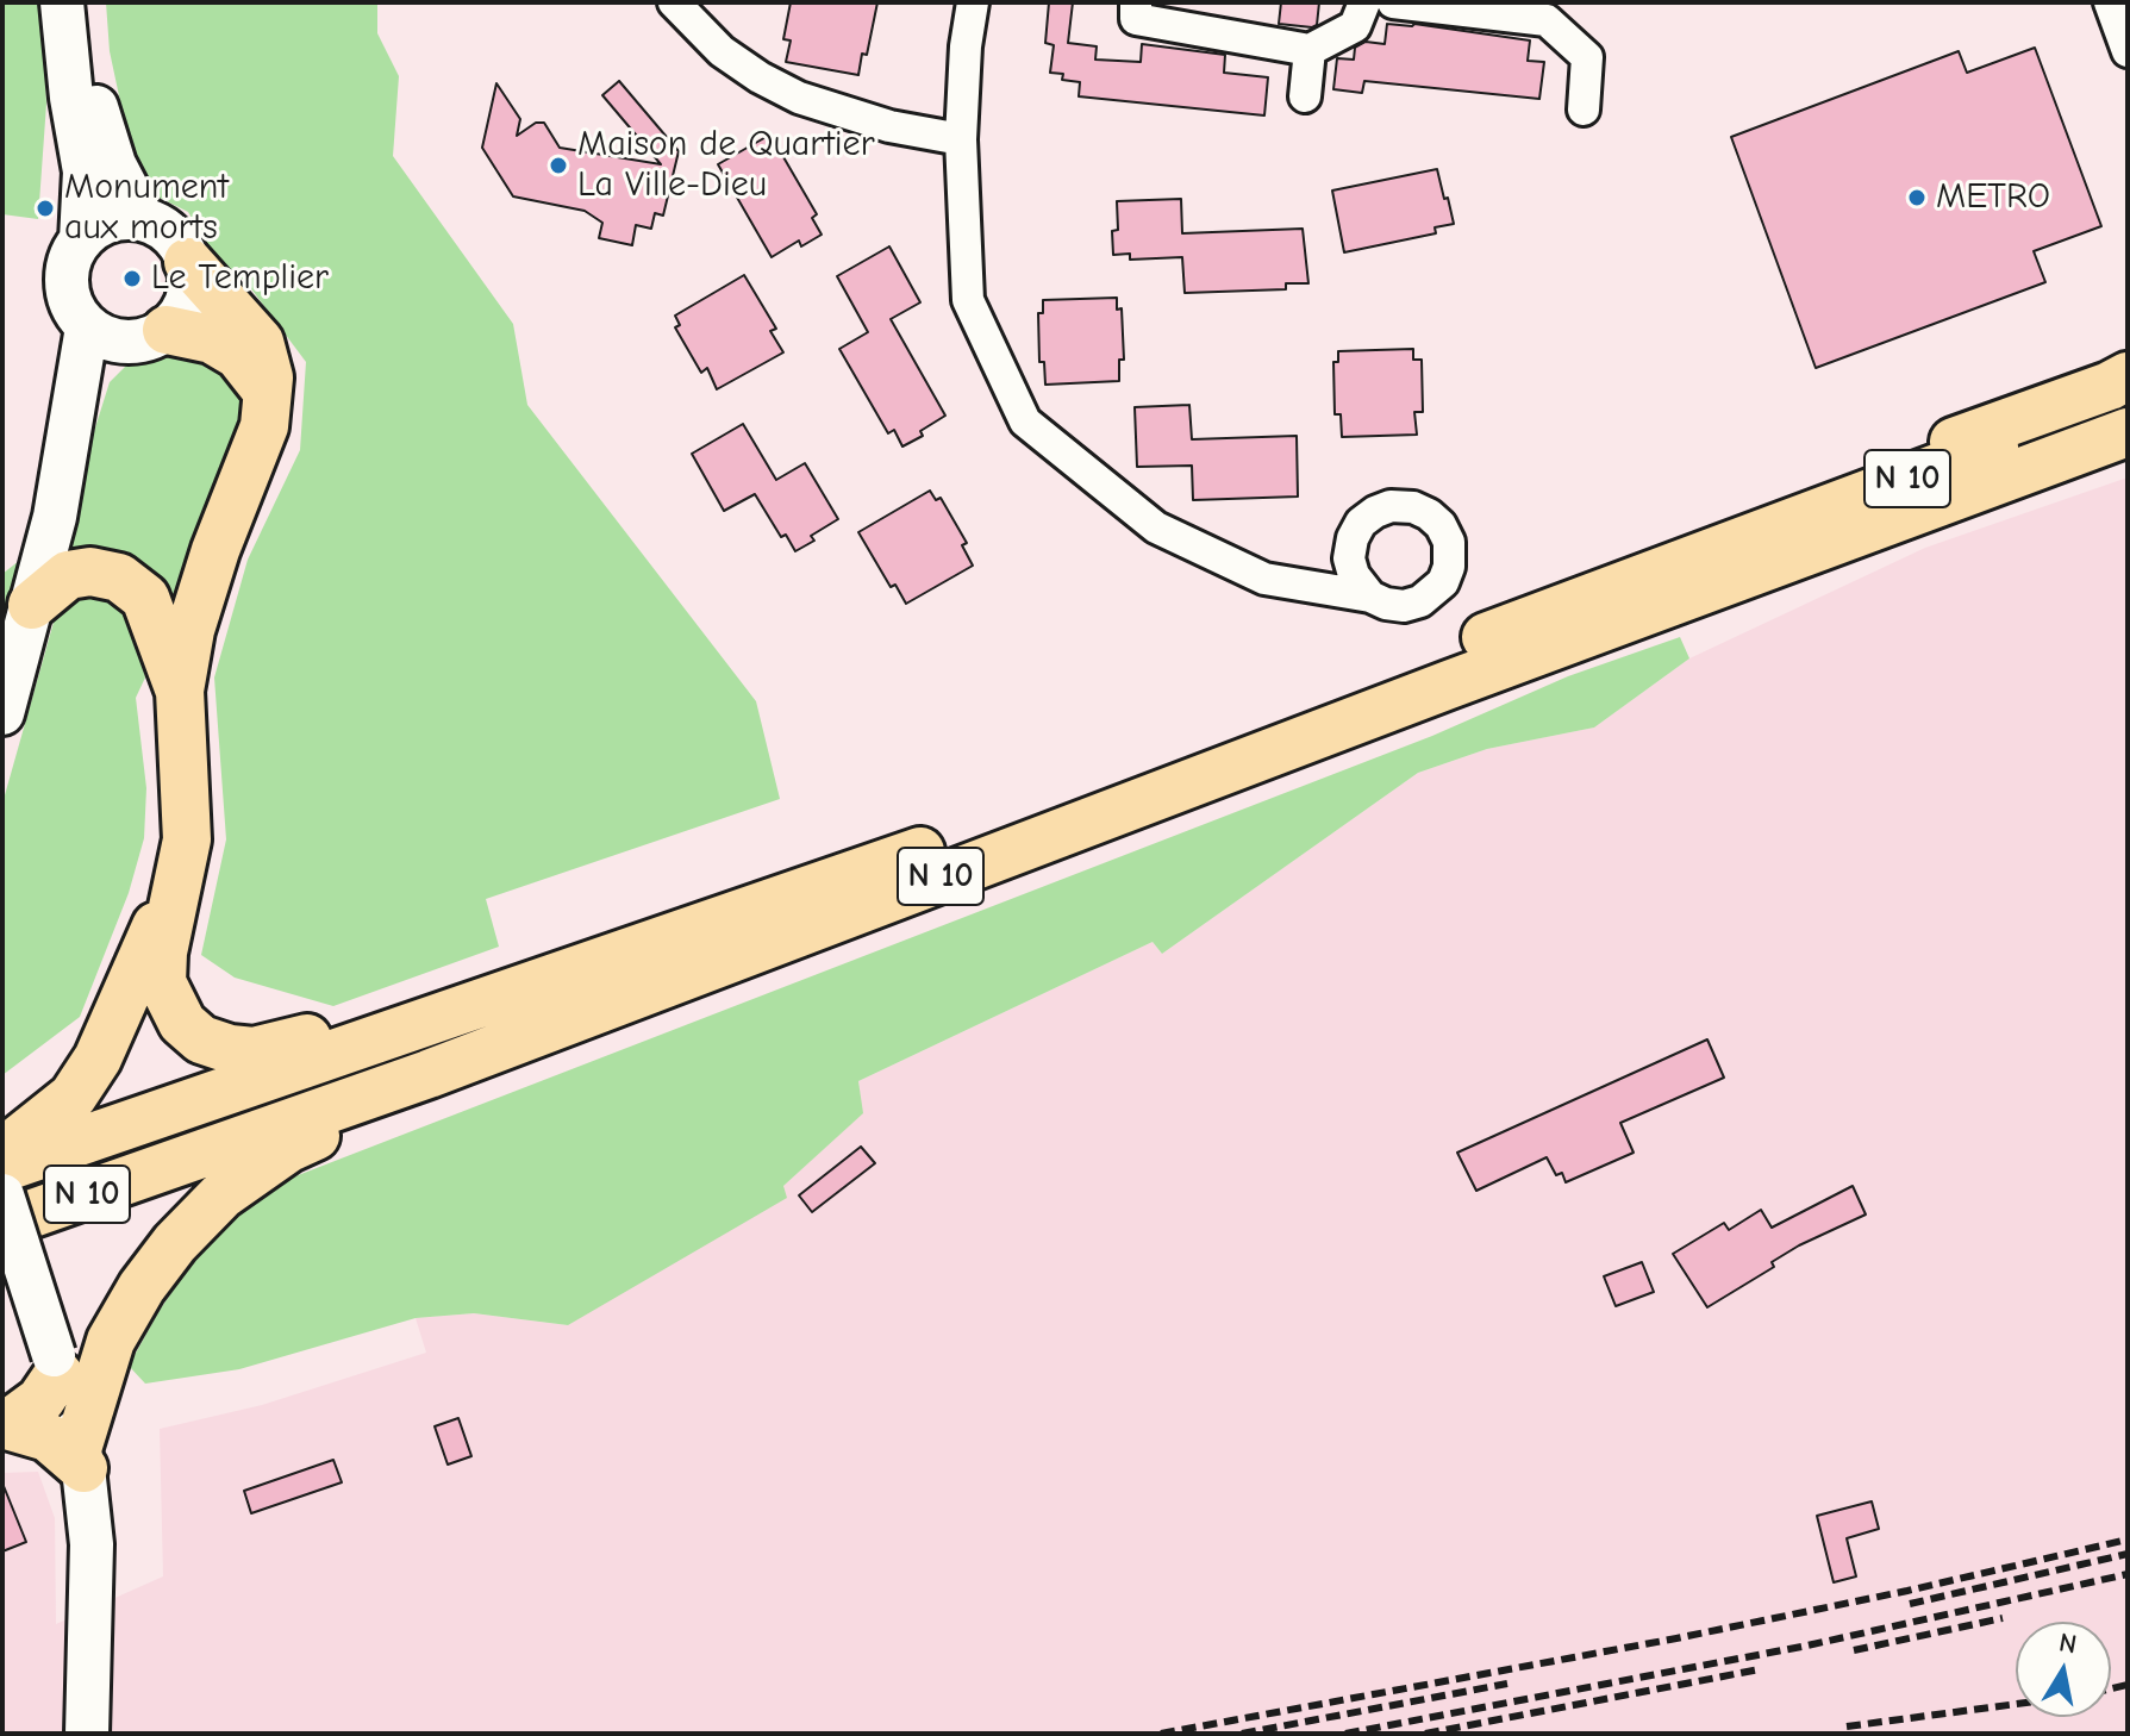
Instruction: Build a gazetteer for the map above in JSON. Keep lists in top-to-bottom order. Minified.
{"streets":{"main road":["N 10"]},"places":["Maison de Quartier La Ville-Dieu","METRO","Monument aux morts","Le Templier"],"north":"top"}
